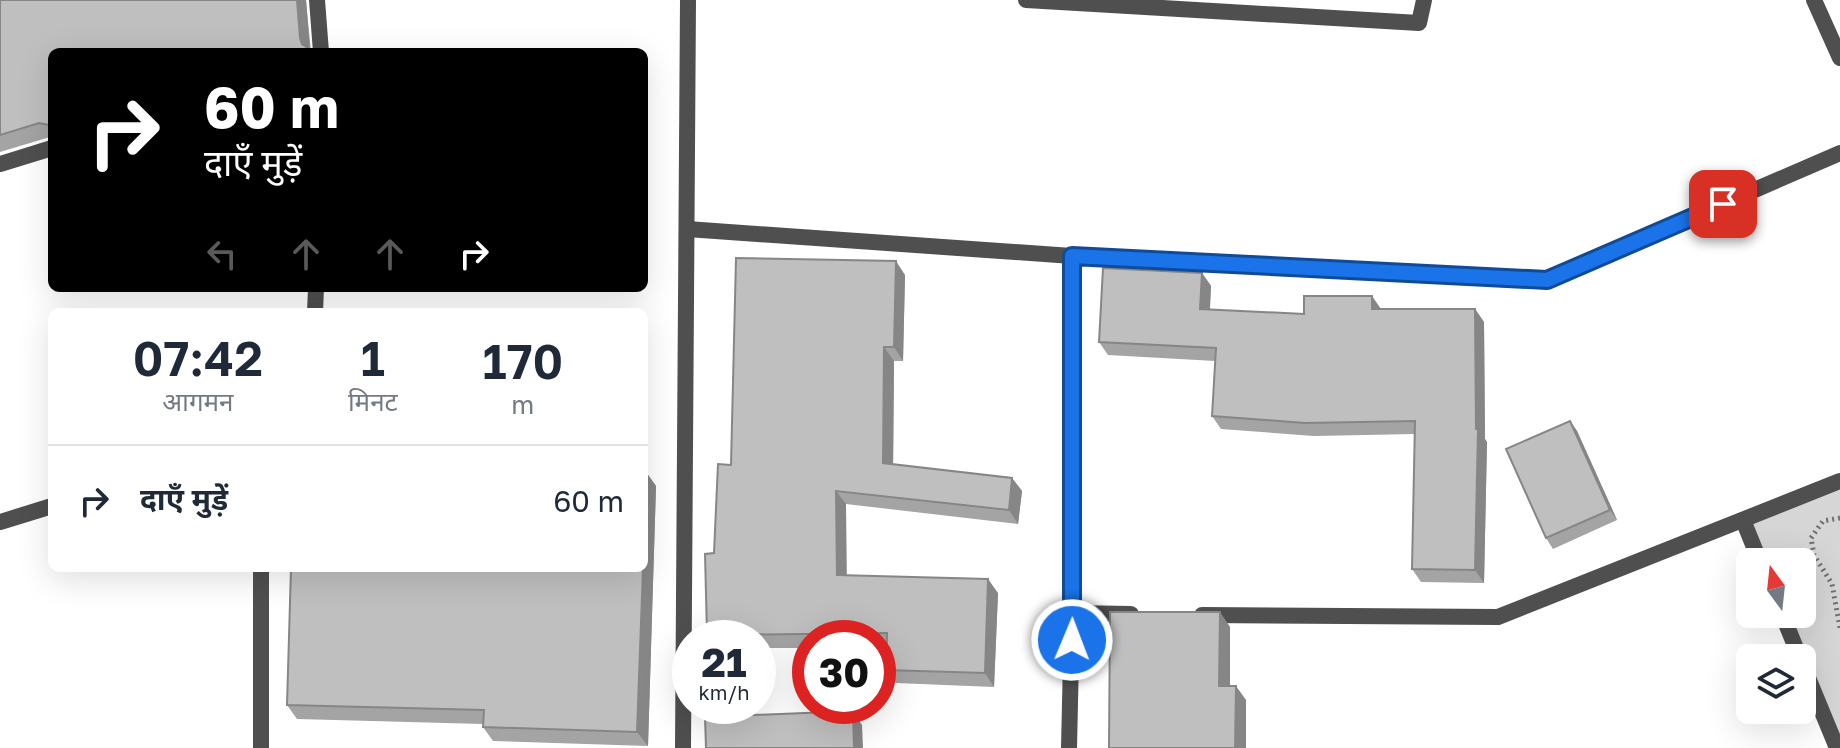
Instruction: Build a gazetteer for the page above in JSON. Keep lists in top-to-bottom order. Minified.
{"north":"top","page":{"turn":["60 m","दाएँ मुड़ें"],"eta":["07:42","आगमन","1","मिनट","170","m"],"list":[{"name":"दाएँ मुड़ें","value":"60 m"}],"speed":"21 km/h","limit":"30"}}
